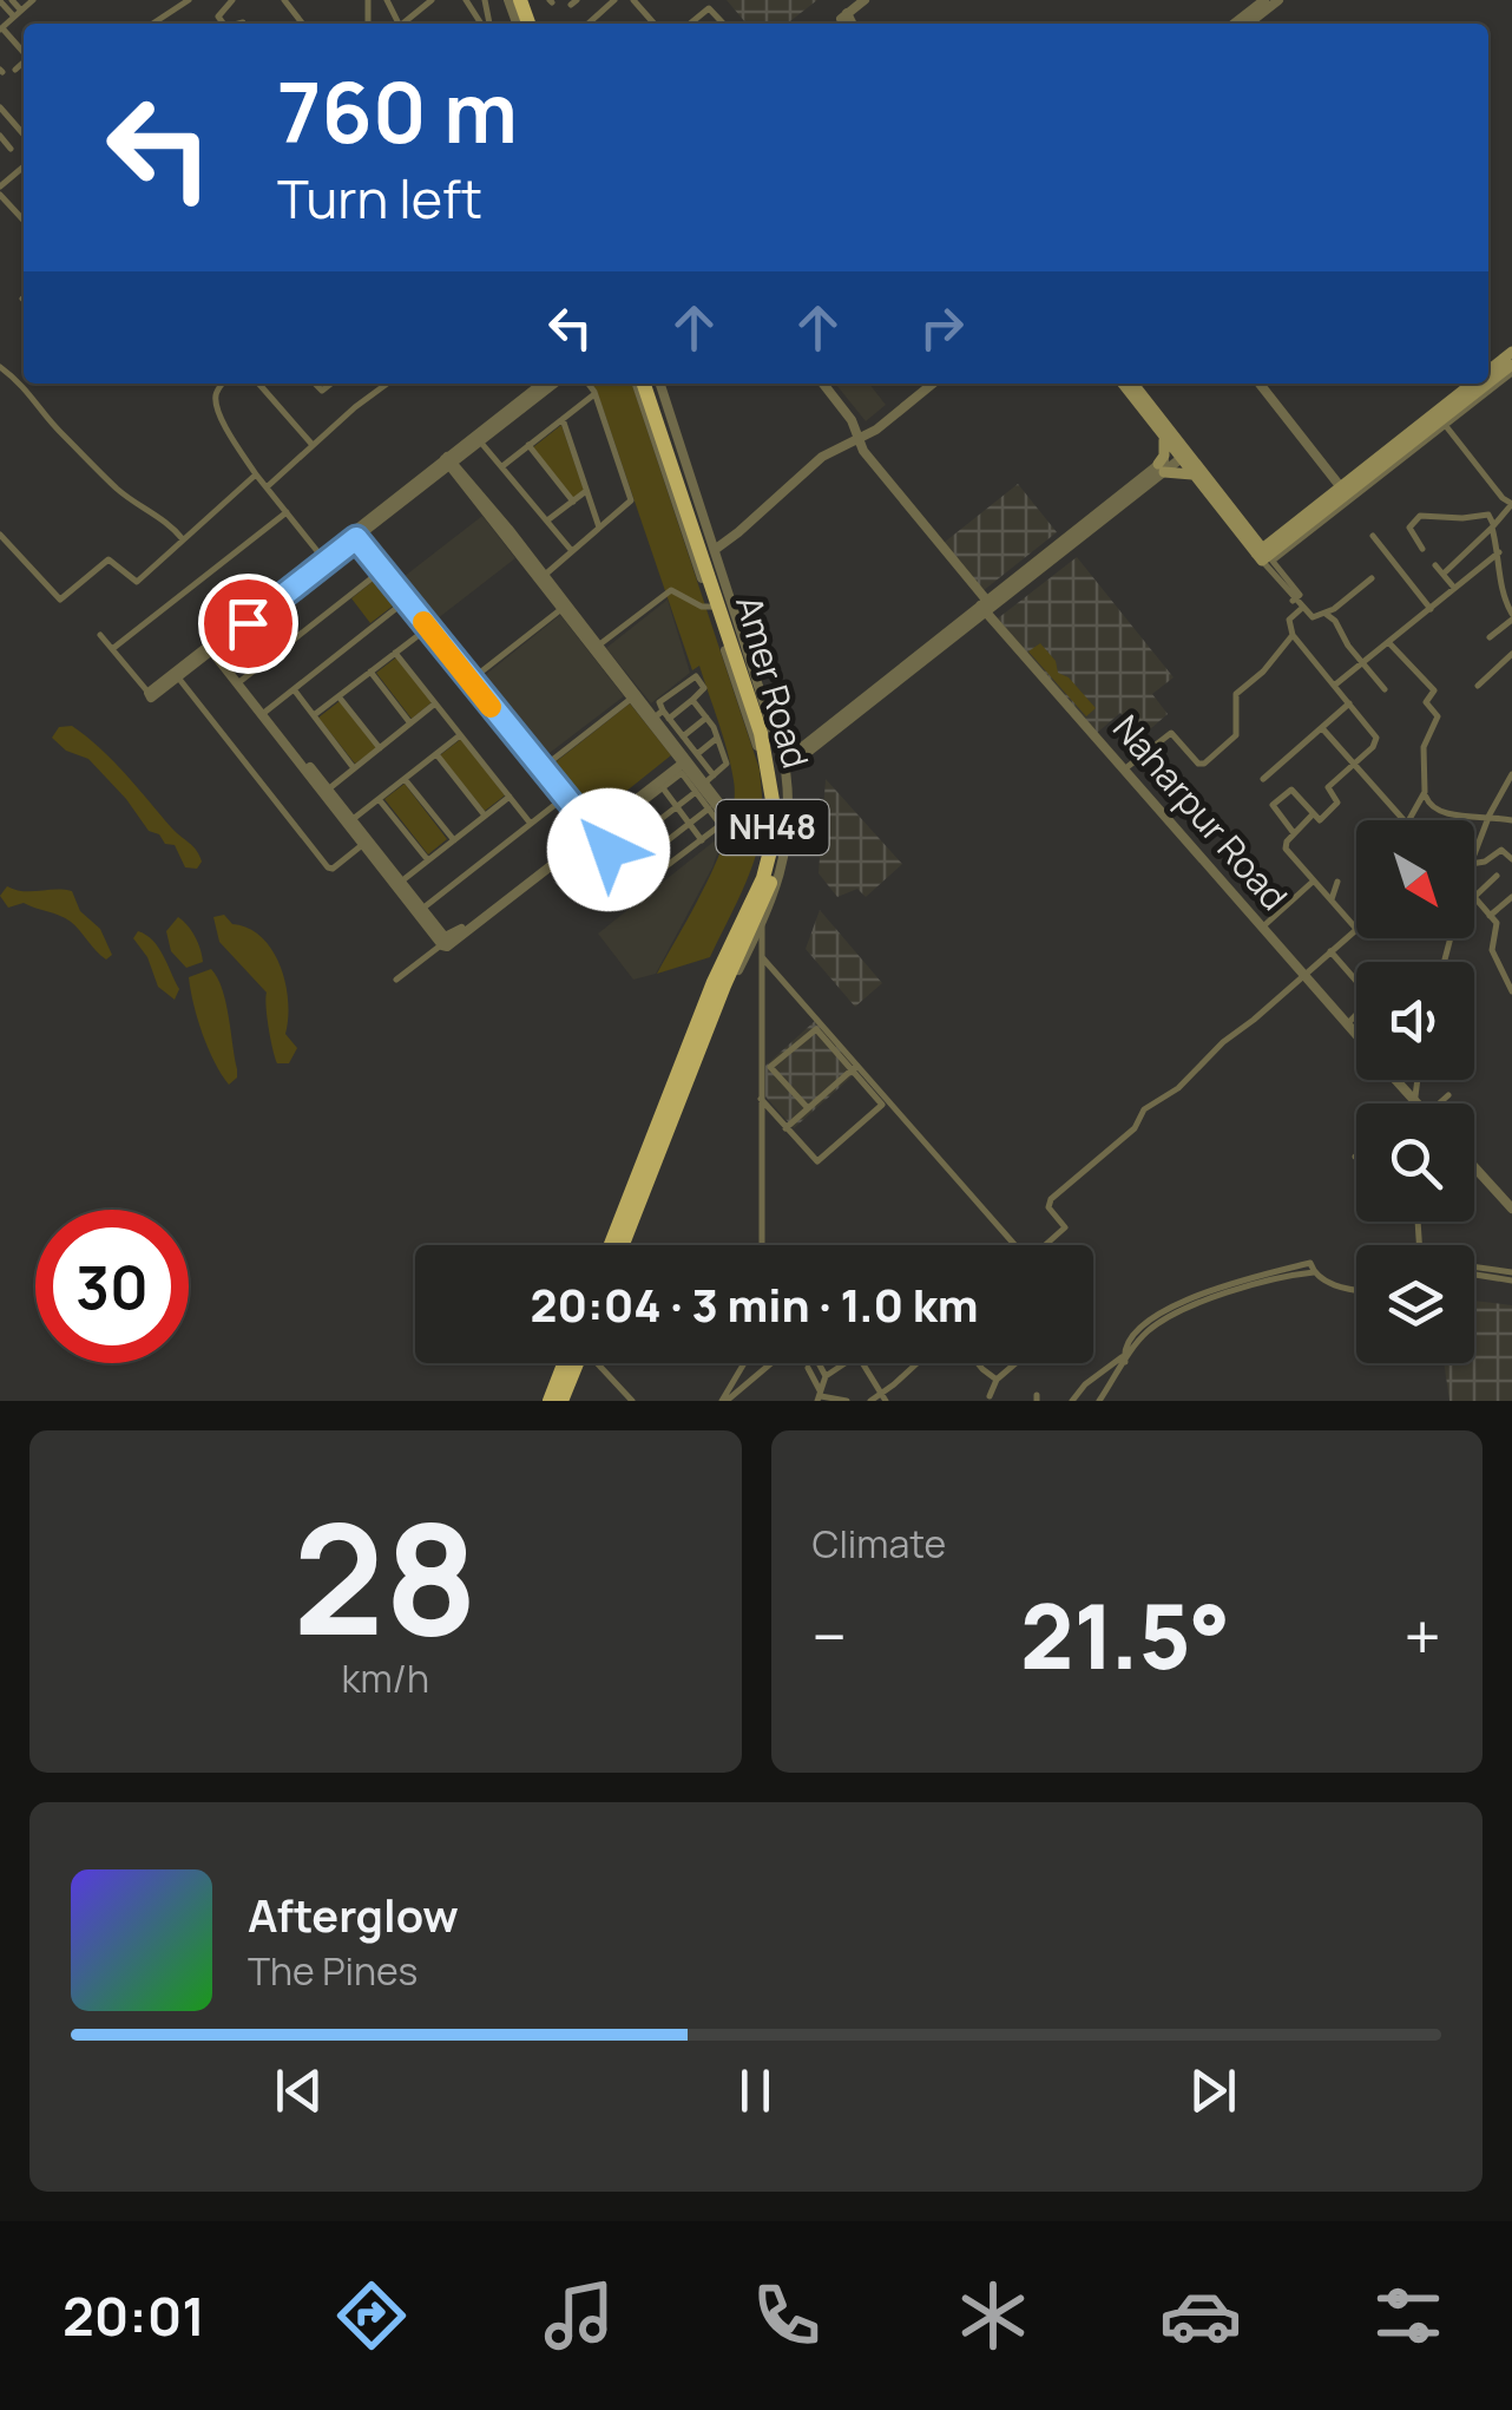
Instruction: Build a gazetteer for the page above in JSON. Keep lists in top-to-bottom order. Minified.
{"streets":{"highway":["Amer Road","NH48"],"street":["Naharpur Road"]},"north":"bottom right","page":{"turn":["760 m","Turn left"],"limit":"30","trip":"20:04 · 3 min · 1.0 km","tile":[["28","km/h"],"Climate"],"heat":["−","21.5°","+"],"song":["Afterglow","The Pines"],"tabs":"20:01"}}
